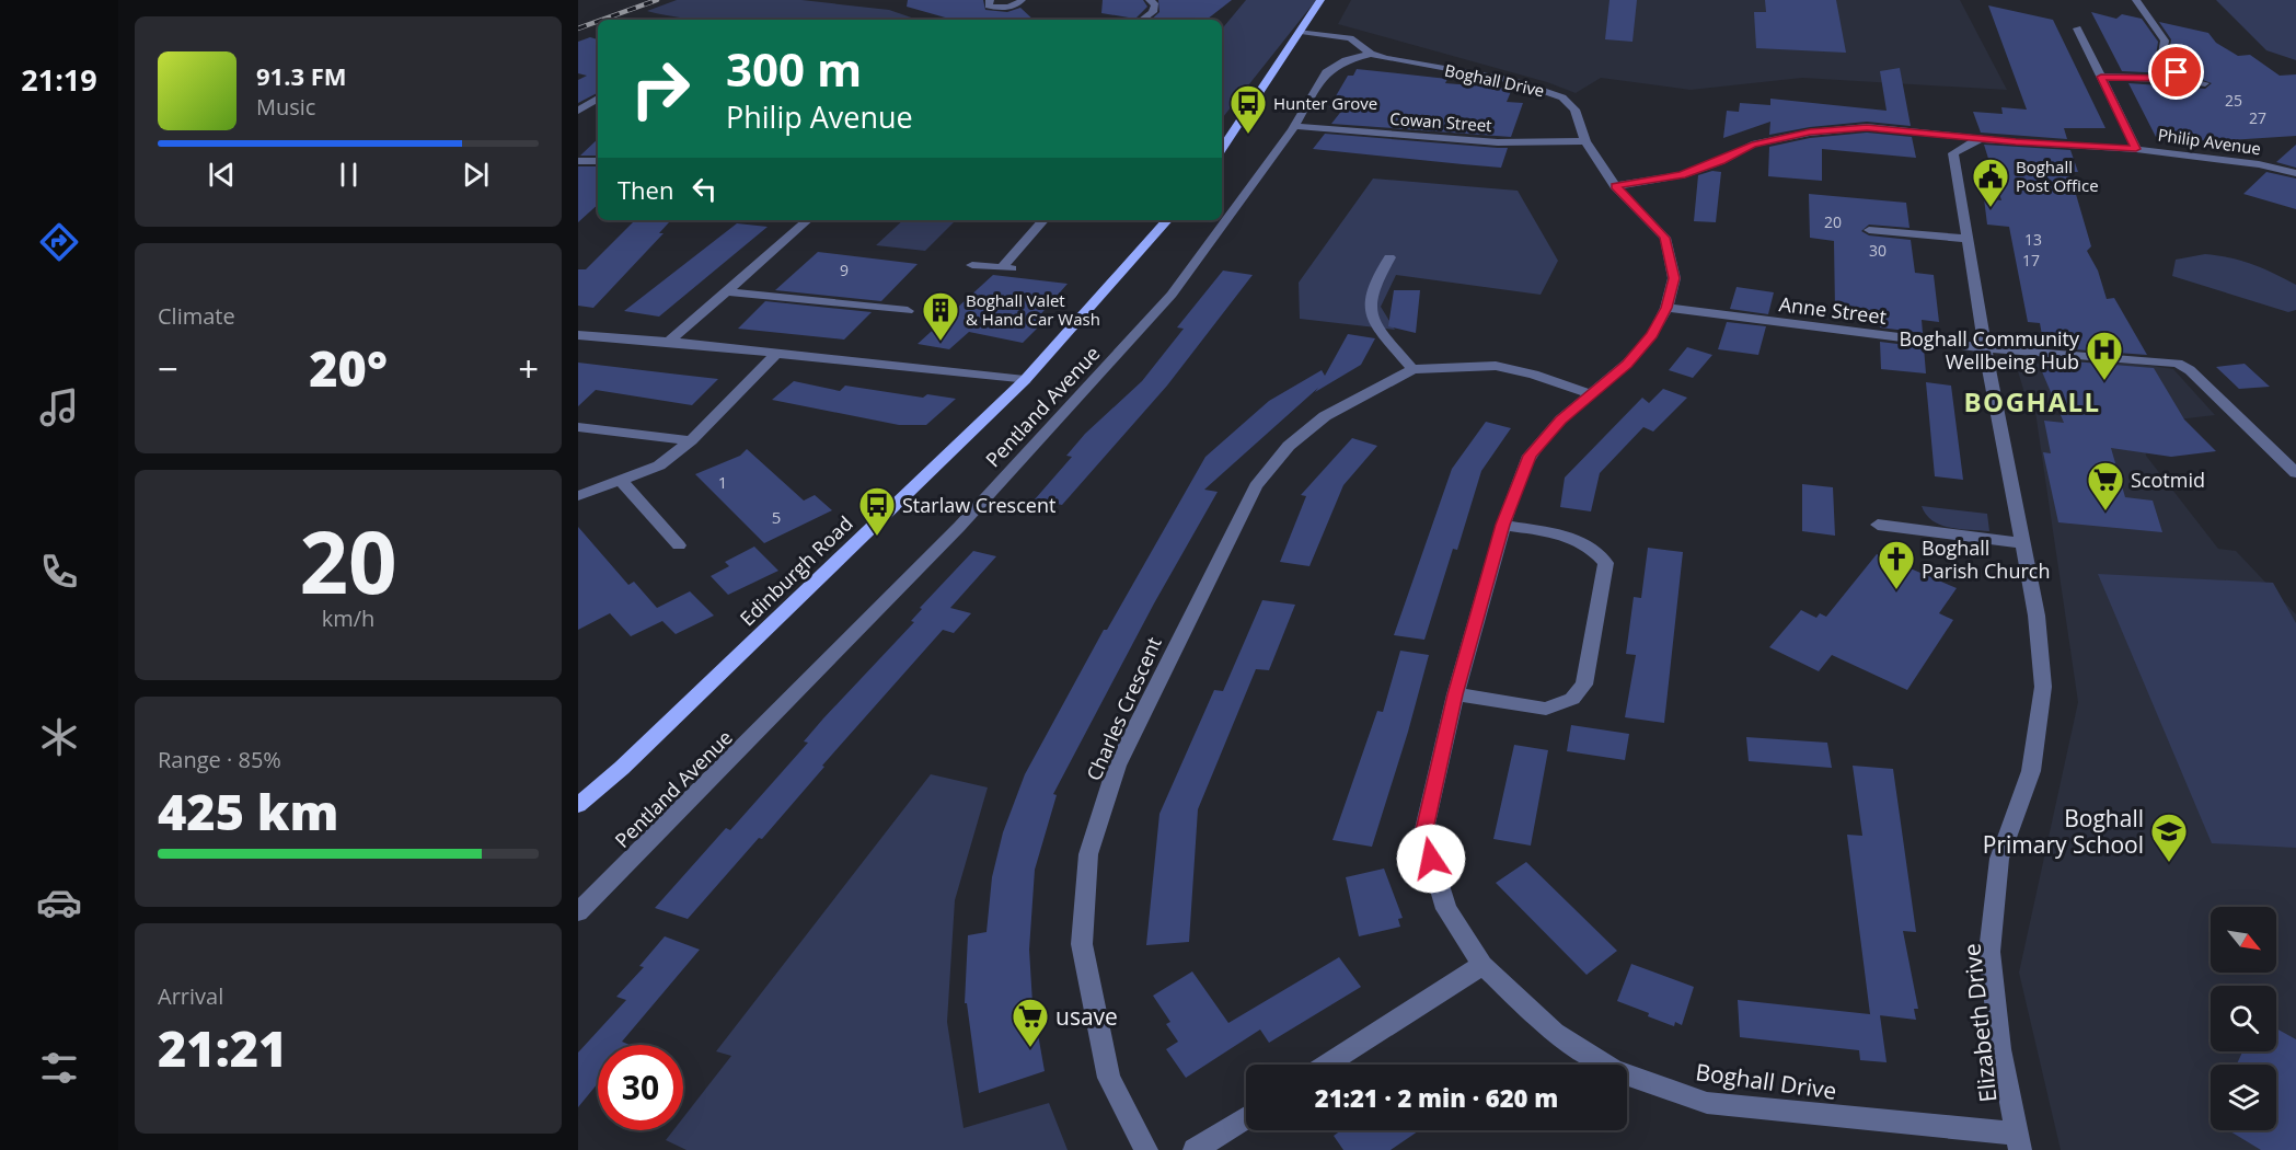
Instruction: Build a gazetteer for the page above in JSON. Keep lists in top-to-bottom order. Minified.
{"streets":{"main road":["Edinburgh Road"],"street":["Boghall Drive","Cowan Street","Philip Avenue","Anne Street","Pentland Avenue","Charles Crescent","Elizabeth Drive"]},"crossings":[["Boghall Drive","Cowan Street"],["Boghall Drive","Philip Avenue"],["Boghall Drive","Anne Street"],["Boghall Drive","Pentland Avenue"],["Boghall Drive","Charles Crescent"],["Boghall Drive","Elizabeth Drive"],["Cowan Street","Pentland Avenue"],["Philip Avenue","Elizabeth Drive"],["Anne Street","Elizabeth Drive"]],"districts":["BOGHALL"],"places":{"bus stop":["Hunter Grove","Starlaw Crescent"],"public building":["Boghall Post Office"],"building":["Boghall Valet & Hand Car Wash"],"hospital":["Boghall Community Wellbeing Hub"],"supermarket":["Scotmid","usave"],"church":["Boghall Parish Church"],"school or university":["Boghall Primary School"]},"house_numbers":["25","27","20","13","30","17","9","1","5"],"north":"bottom right","page":{"tabs":"21:19","turn":["300 m","Philip Avenue"],"song":["91.3 FM","Music"],"then":"Then","tile":["Climate",["20","km/h"],["Range · 85%","425 km"],["Arrival","21:21"]],"heat":["−","20°","+"],"limit":"30","trip":"21:21 · 2 min · 620 m"}}
